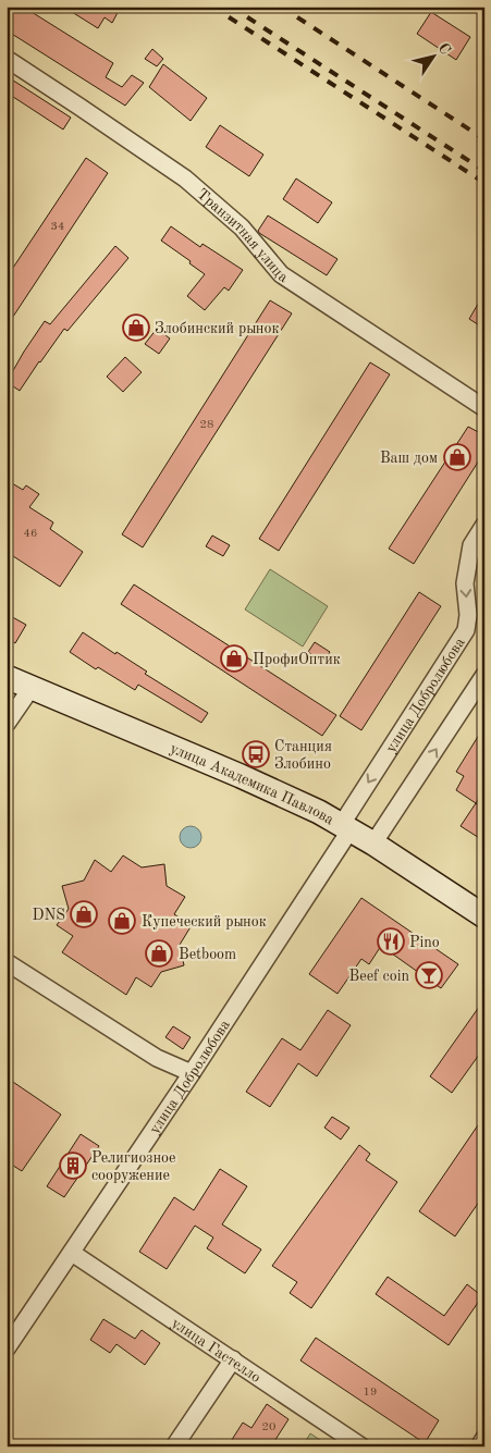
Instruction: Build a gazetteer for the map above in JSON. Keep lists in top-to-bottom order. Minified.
{"streets":{"main road":["улица Академика Павлова"],"street":["Транзитная улица","улица Добролюбова","улица Гастелло"]},"crossings":[["улица Добролюбова","улица Академика Павлова"],["улица Добролюбова","улица Гастелло"]],"places":{"shop":["Злобинский рынок","Ваш дом","ПрофиОптик","DNS","Купеческий рынок","Betboom"],"bus stop":["Станция Злобино"],"restaurant":["Pino"],"bar":["Beef coin"],"building":["Религиозное сооружение"]},"house_numbers":["34","28","46","19","20"],"north":"top right"}
